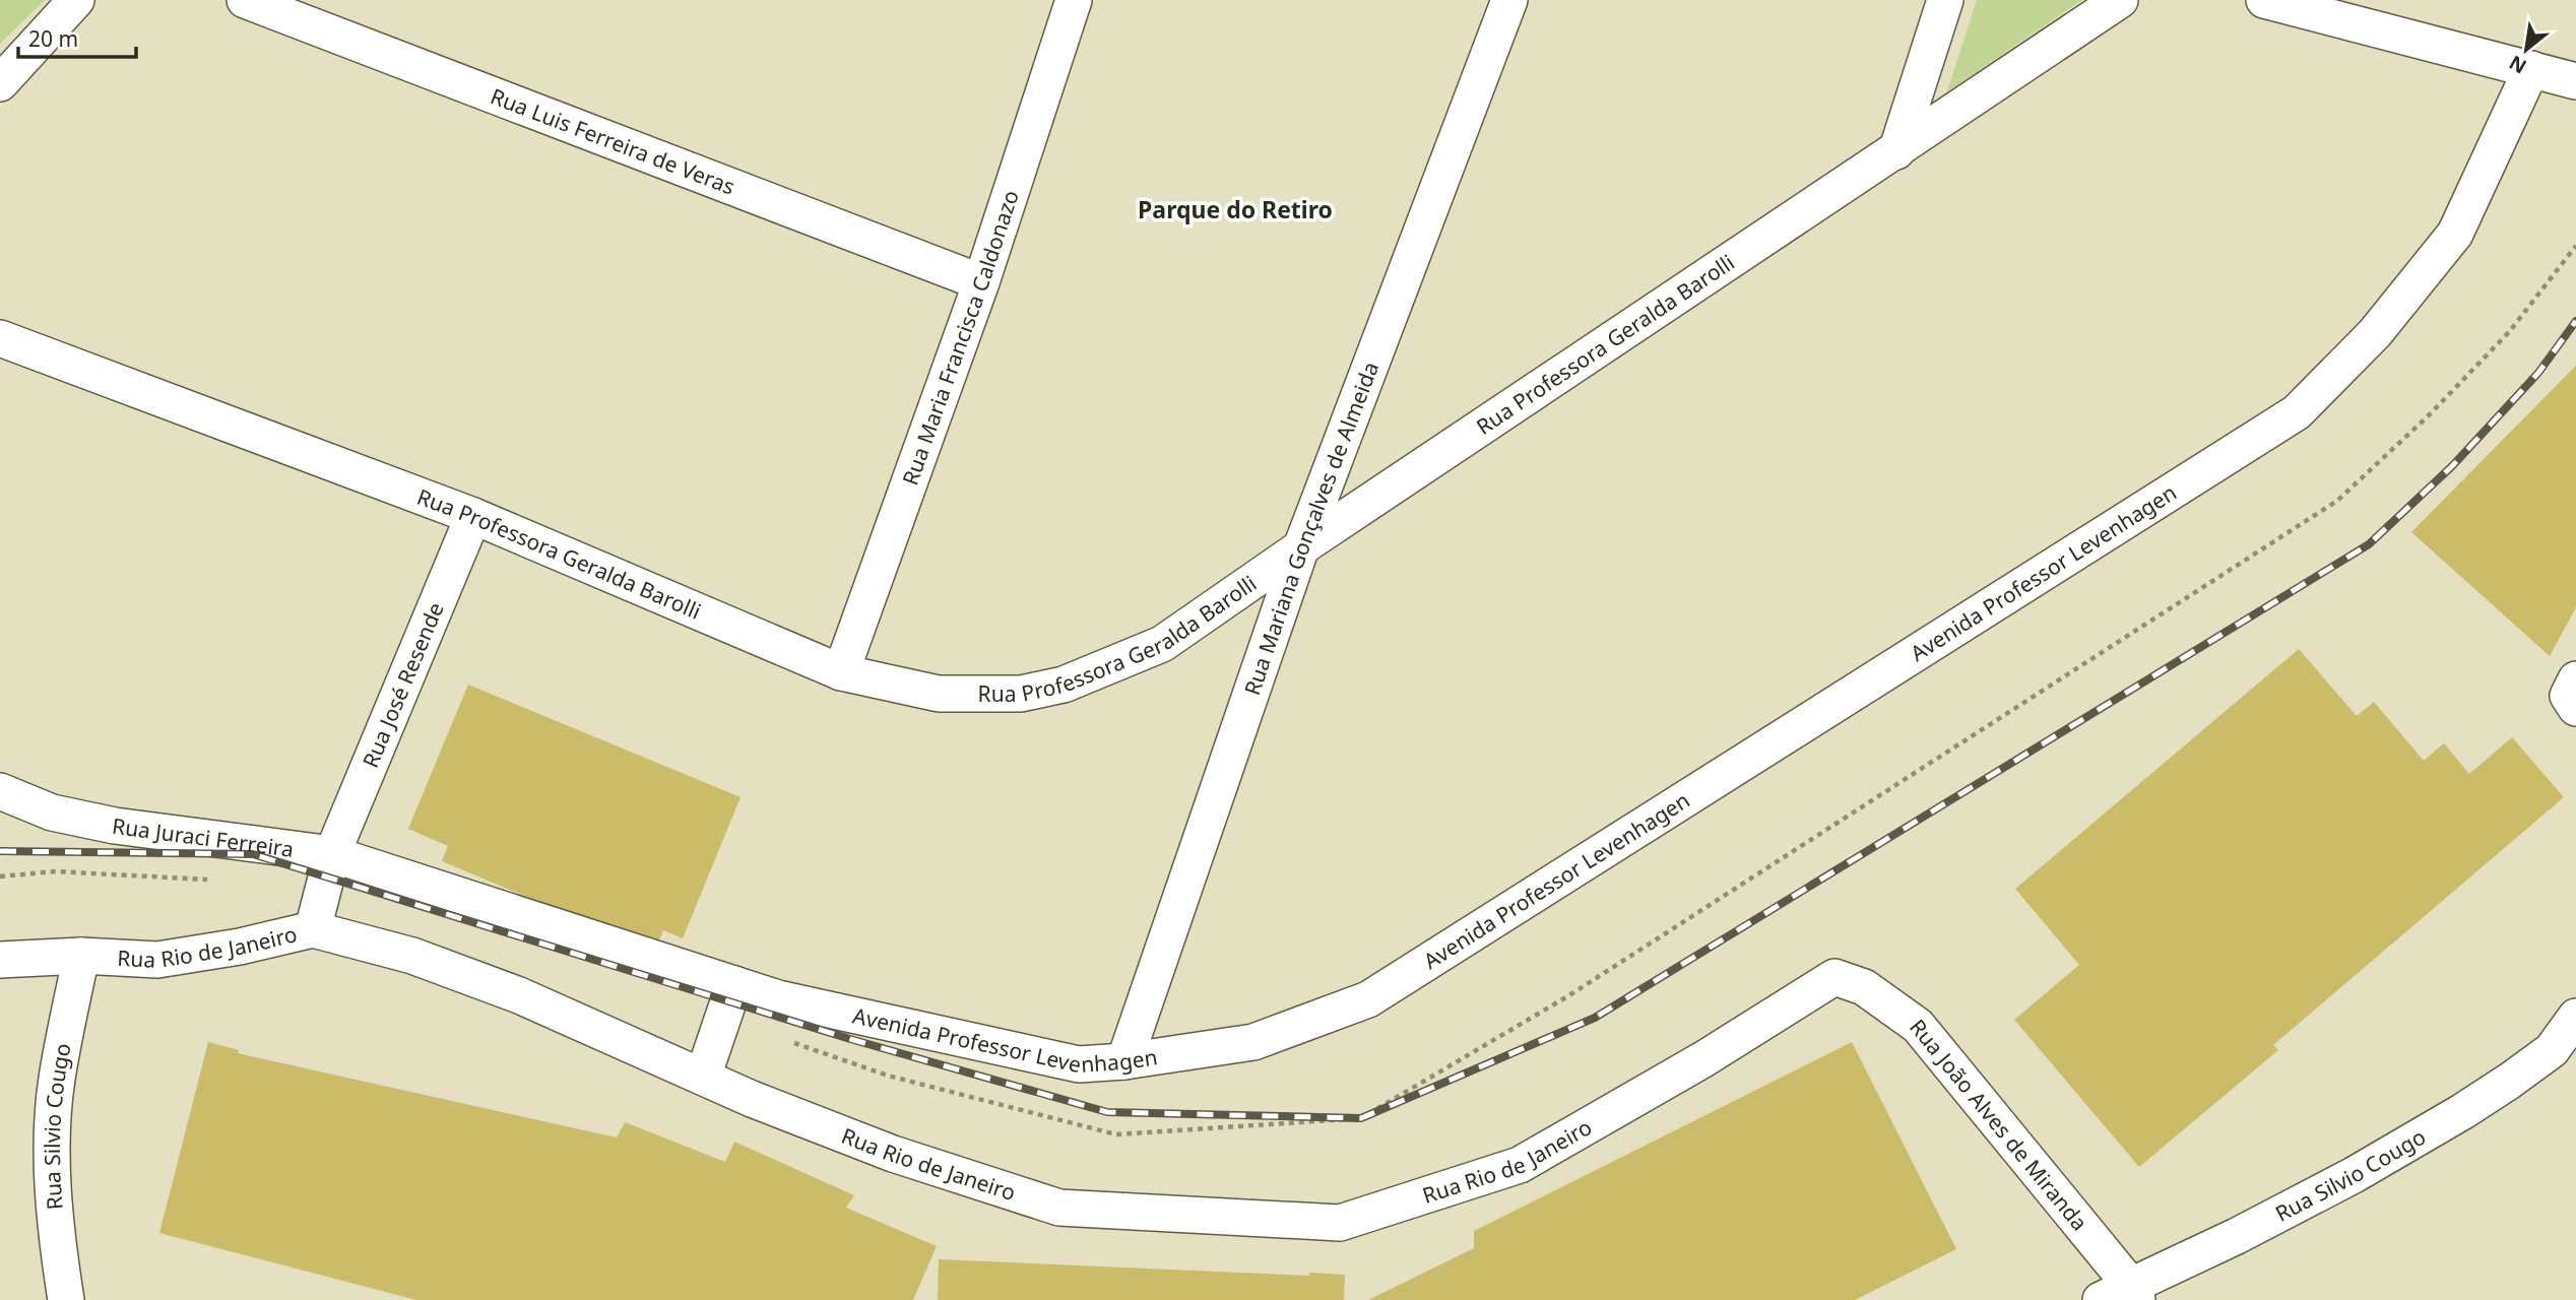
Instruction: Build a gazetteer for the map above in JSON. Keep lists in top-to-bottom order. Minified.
{"streets":{"street":["Rua Luis Ferreira de Veras","Rua Maria Francisca Caldonazo","Rua Professora Geralda Barolli","Rua Mariana Gonçalves de Almeida","Avenida Professor Levenhagen","Rua José Resende","Rua Juraci Ferreira","Rua Rio de Janeiro","Rua João Alves de Miranda","Rua Silvio Cougo"]},"crossings":[["Rua Luis Ferreira de Veras","Rua Maria Francisca Caldonazo"],["Rua Maria Francisca Caldonazo","Rua Professora Geralda Barolli"],["Rua Professora Geralda Barolli","Rua Mariana Gonçalves de Almeida"],["Rua Professora Geralda Barolli","Rua José Resende"],["Rua Mariana Gonçalves de Almeida","Avenida Professor Levenhagen"],["Avenida Professor Levenhagen","Rua José Resende"],["Avenida Professor Levenhagen","Rua Juraci Ferreira"],["Rua José Resende","Rua Juraci Ferreira"],["Rua Rio de Janeiro","Rua João Alves de Miranda"],["Rua Rio de Janeiro","Rua Silvio Cougo"],["Rua João Alves de Miranda","Rua Silvio Cougo"]],"districts":["Parque do Retiro"],"scale_bar":"20 m","north":"bottom left"}
